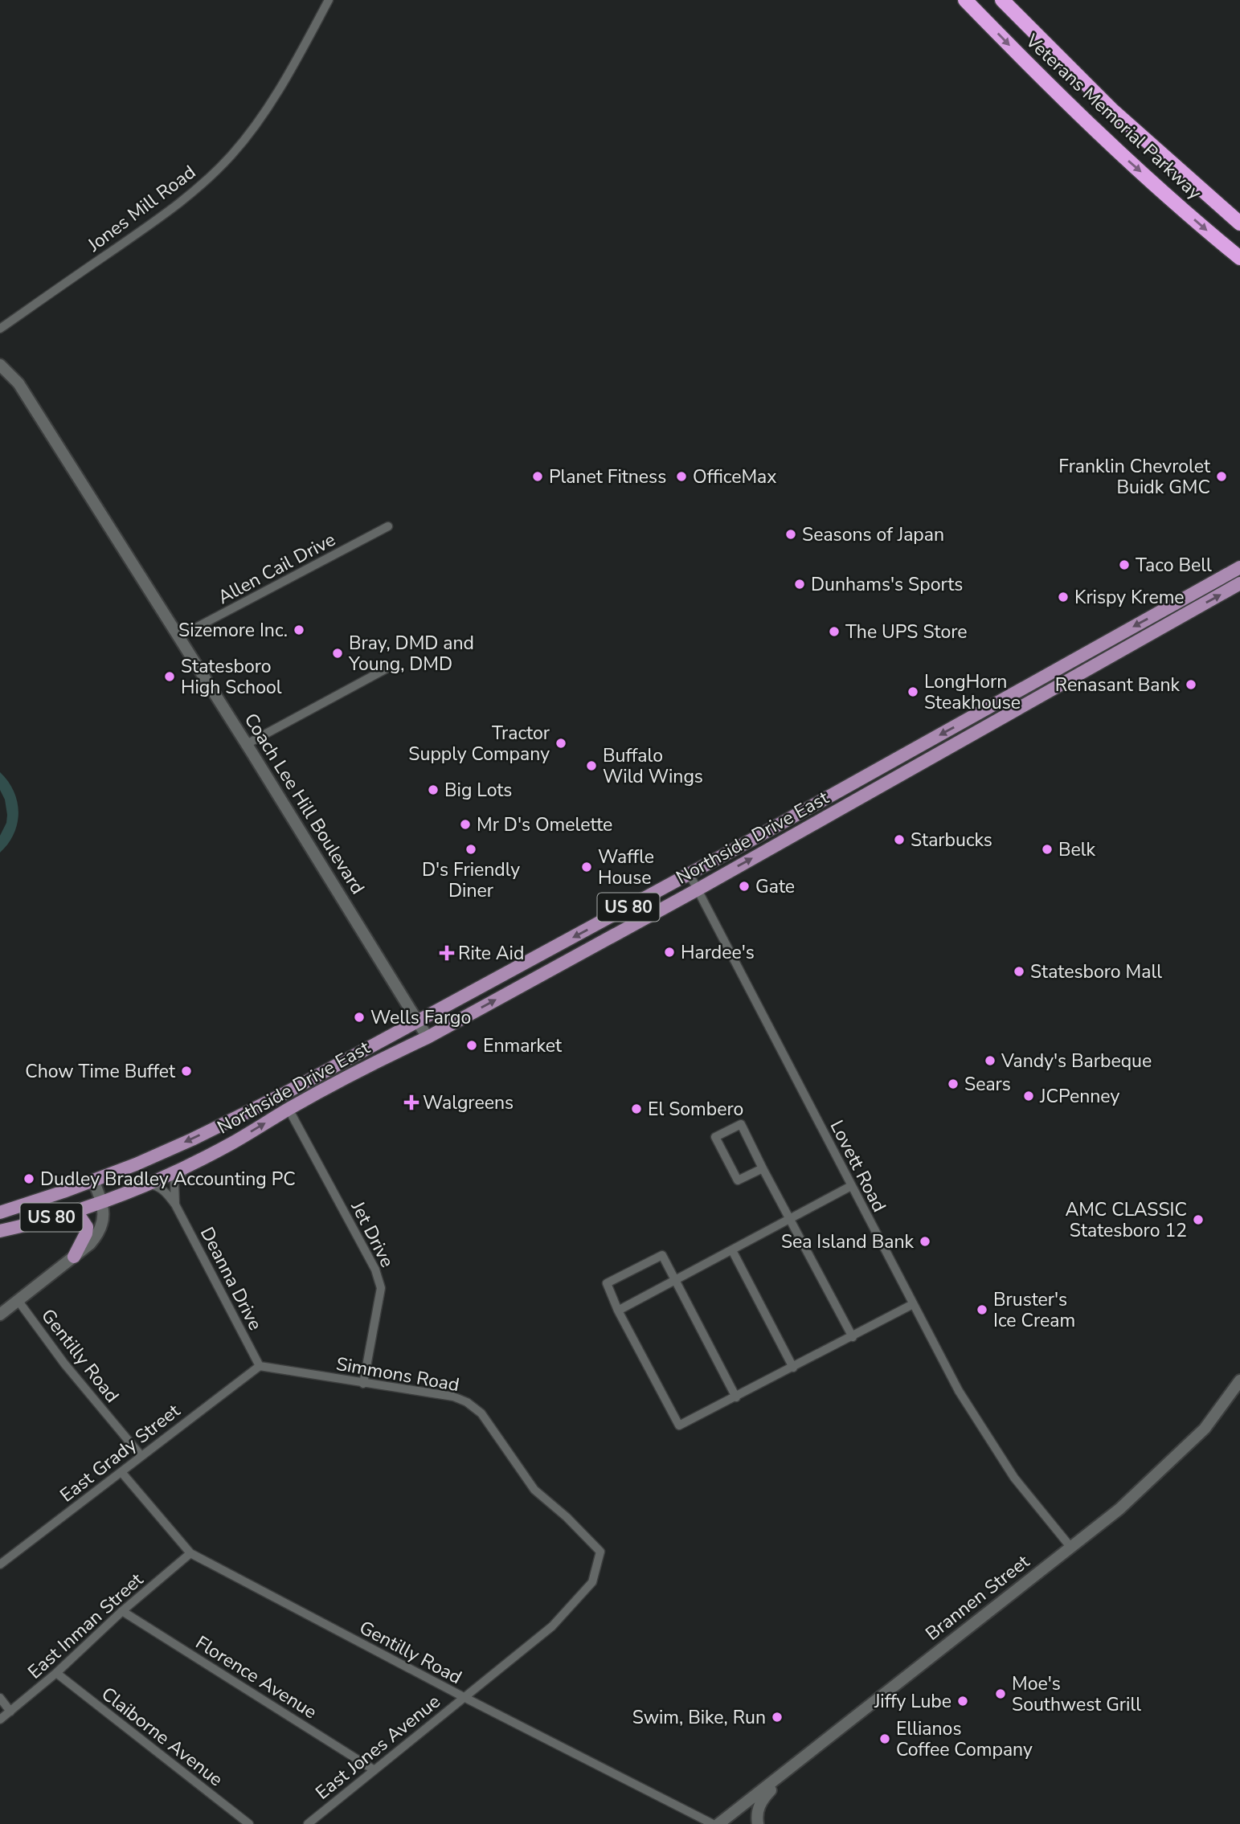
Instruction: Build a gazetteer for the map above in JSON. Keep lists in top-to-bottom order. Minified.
{"streets":{"highway":["Veterans Memorial Parkway"],"main road":["Northside Drive East","US 80"],"street":["Jones Mill Road","Allen Cail Drive","Coach Lee Hill Boulevard","Lovett Road","Jet Drive","Deanna Drive","Gentilly Road","Simmons Road","East Grady Street","Brannen Street","East Inman Street","Florence Avenue","Claiborne Avenue","East Jones Avenue"]},"crossings":[["Allen Cail Drive","Coach Lee Hill Boulevard"],["Coach Lee Hill Boulevard","Northside Drive East"],["Northside Drive East","Lovett Road"],["Northside Drive East","Jet Drive"],["Northside Drive East","Deanna Drive"],["Lovett Road","Brannen Street"],["Jet Drive","Simmons Road"],["Deanna Drive","Simmons Road"],["Deanna Drive","East Grady Street"],["Gentilly Road","East Grady Street"],["Gentilly Road","East Inman Street"],["Gentilly Road","East Jones Avenue"],["Simmons Road","East Grady Street"],["Simmons Road","East Jones Avenue"],["East Inman Street","Florence Avenue"],["East Inman Street","Claiborne Avenue"],["Florence Avenue","East Jones Avenue"]],"places":{"other":["Planet Fitness","OfficeMax","Franklin Chevrolet Buidk GMC","Seasons of Japan","Taco Bell","Dunhams's Sports","Krispy Kreme","Sizemore Inc.","The UPS Store","Bray, DMD and Young, DMD","Statesboro High School","Renasant Bank","LongHorn Steakhouse","Tractor Supply Company","Buffalo Wild Wings","Big Lots","Mr D's Omelette","Starbucks","D's Friendly Diner","Belk","Waffle House","Gate","Hardee's","Statesboro Mall","Wells Fargo","Enmarket","Vandy's Barbeque","Chow Time Buffet","Sears","JCPenney","El Sombero","Dudley Bradley Accounting PC","AMC CLASSIC Statesboro 12","Sea Island Bank","Bruster's Ice Cream","Moe's Southwest Grill","Jiffy Lube","Swim, Bike, Run","Ellianos Coffee Company"],"health":["Rite Aid","Walgreens"]}}
